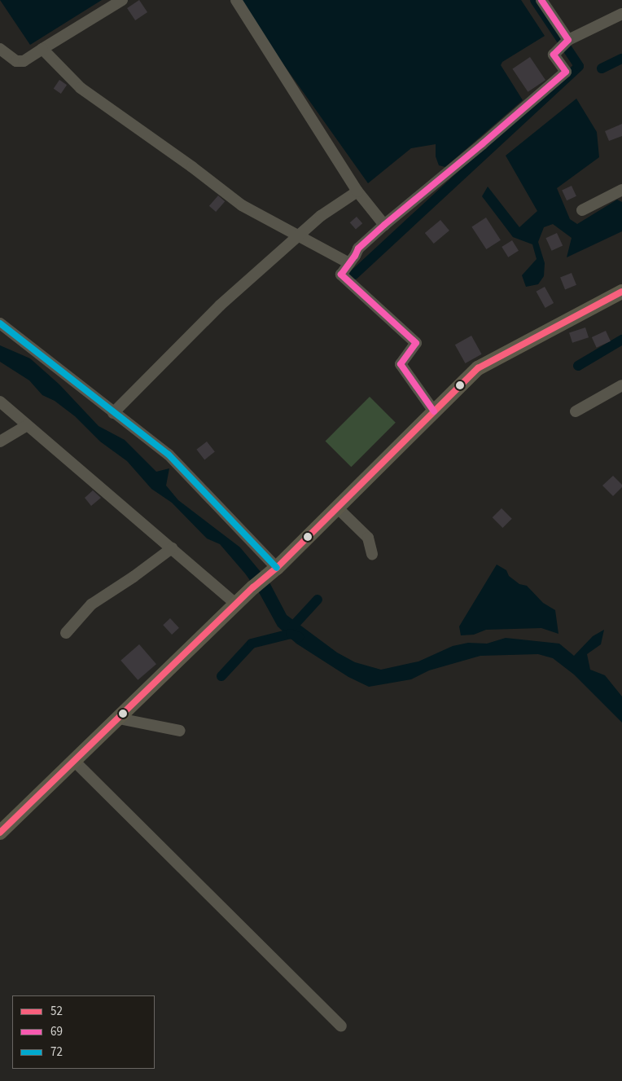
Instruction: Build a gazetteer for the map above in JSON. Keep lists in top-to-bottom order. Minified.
{"lines":["transit line 69","transit line 52","transit line 72"],"legend":["52","69","72"]}
